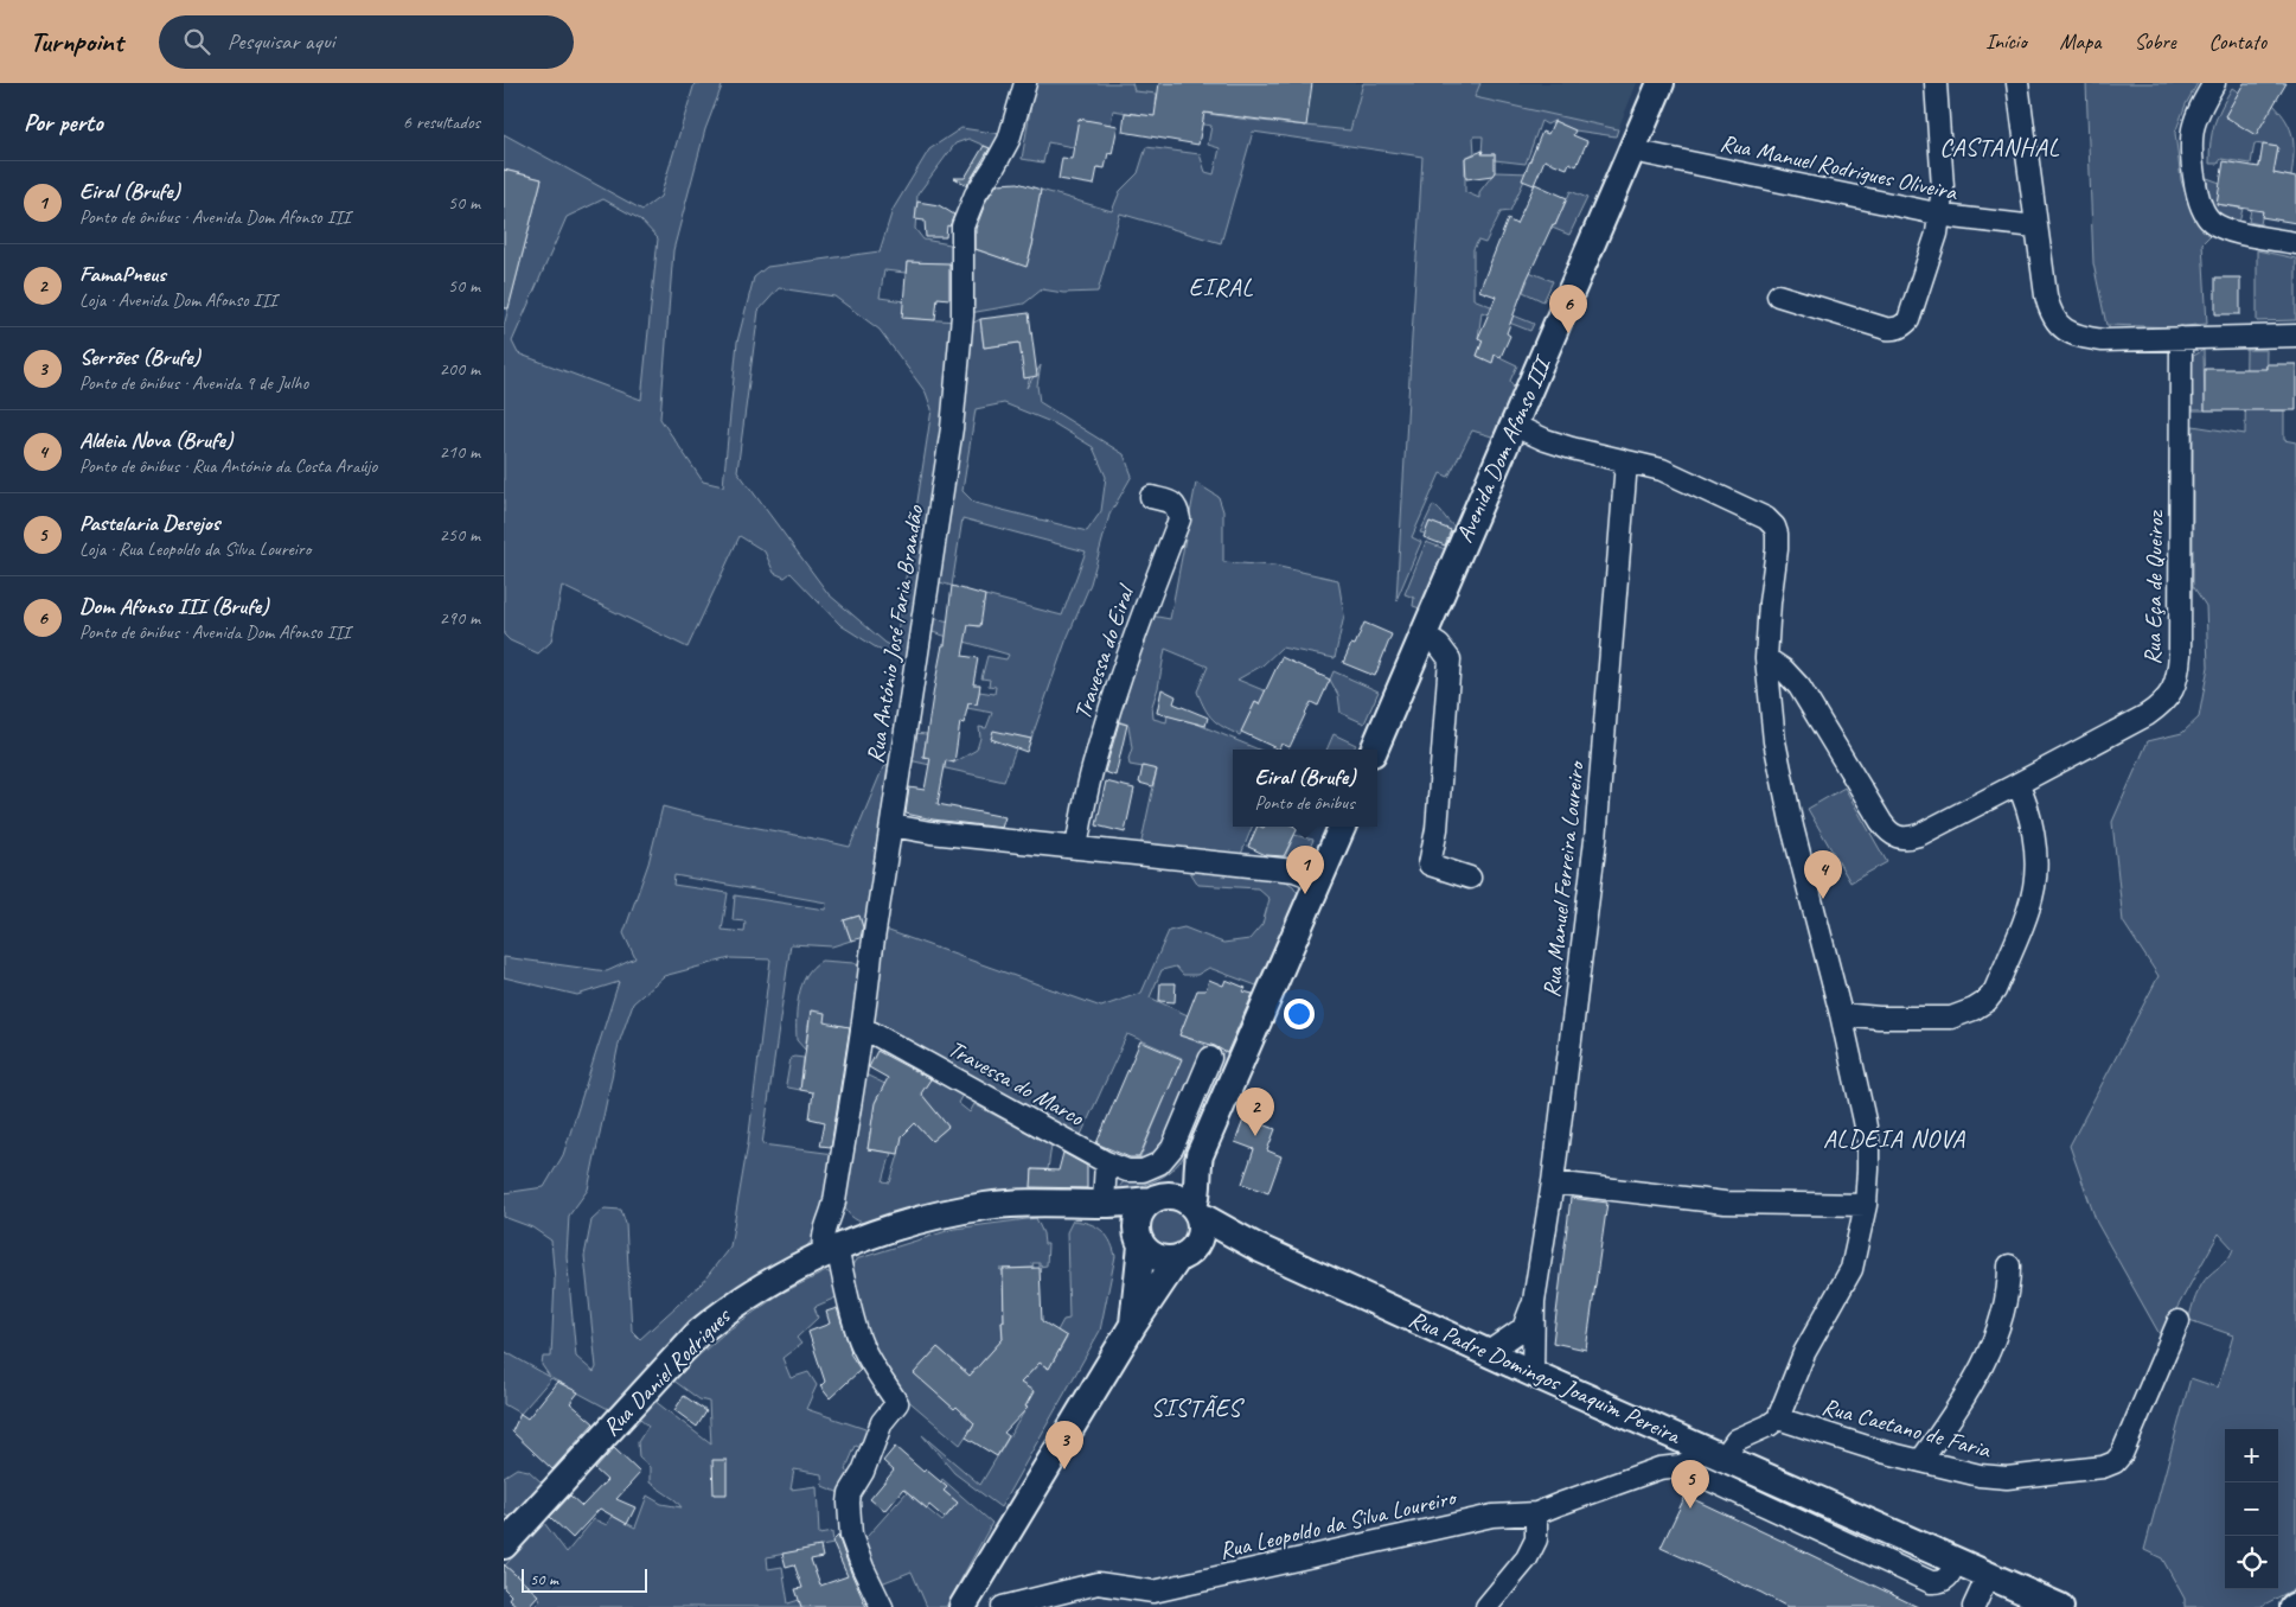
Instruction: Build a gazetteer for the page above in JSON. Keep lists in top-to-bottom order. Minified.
{"streets":{"main road":["Avenida Dom Afonso III","Rua Daniel Rodrigues","Rua Padre Domingos Joaquim Pereira"],"street":["Rua Manuel Rodrigues Oliveira","Rua Eça de Queiroz","Rua António José Faria Brandão","Travessa do Eiral","Rua Manuel Ferreira Loureiro","Travessa do Marco","Rua Caetano de Faria","Rua Leopoldo da Silva Loureiro"]},"crossings":[["Rua Manuel Rodrigues Oliveira","Avenida Dom Afonso III"],["Rua António José Faria Brandão","Travessa do Marco"],["Rua António José Faria Brandão","Rua Daniel Rodrigues"],["Rua Manuel Ferreira Loureiro","Rua Padre Domingos Joaquim Pereira"],["Rua Daniel Rodrigues","Rua Padre Domingos Joaquim Pereira"],["Rua Padre Domingos Joaquim Pereira","Rua Leopoldo da Silva Loureiro"],["Rua Caetano de Faria","Rua Leopoldo da Silva Loureiro"]],"districts":["CASTANHAL","EIRAL","ALDEIA NOVA","SISTÃES"],"scale_bar":"50 m","page":{"header":"Turnpoint","search":"Pesquisar aqui","nav":["Início","Mapa","Sobre","Contato"],"heading":["Por perto","6 resultados"],"list":[{"mark":"1","name":"Eiral (Brufe)","note":"Ponto de ônibus · Avenida Dom Afonso III","value":"50 m"},{"mark":"2","name":"FamaPneus","note":"Loja · Avenida Dom Afonso III","value":"50 m"},{"mark":"3","name":"Serrões (Brufe)","note":"Ponto de ônibus · Avenida 9 de Julho","value":"200 m"},{"mark":"4","name":"Aldeia Nova (Brufe)","note":"Ponto de ônibus · Rua António da Costa Araújo","value":"210 m"},{"mark":"5","name":"Pastelaria Desejos","note":"Loja · Rua Leopoldo da Silva Loureiro","value":"250 m"},{"mark":"6","name":"Dom Afonso III (Brufe)","note":"Ponto de ônibus · Avenida Dom Afonso III","value":"290 m"}],"pins":["6","1","4","2","3","5"],"popup":["Eiral (Brufe)","Ponto de ônibus"],"map_buttons":["+","−"],"scale":"50 m"}}
